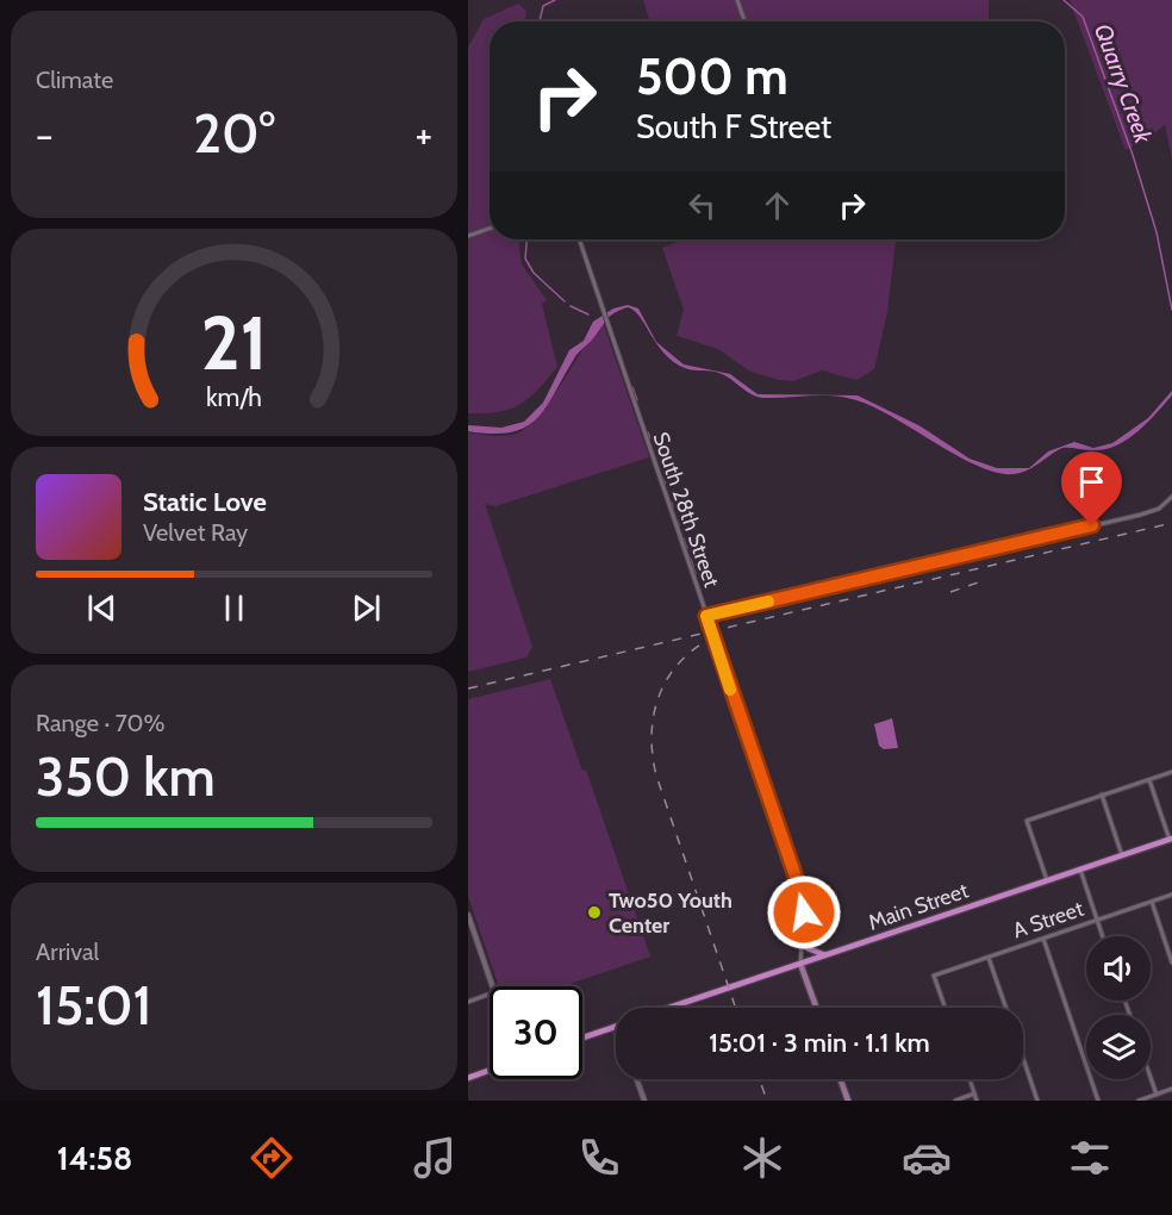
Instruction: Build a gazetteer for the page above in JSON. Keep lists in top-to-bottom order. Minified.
{"streets":{"main road":["Main Street"],"street":["South 28th Street","A Street"]},"crossings":[["South 28th Street","Main Street"]],"water":["Quarry Creek"],"places":["Two50 Youth Center"],"page":{"tile":["Climate",["Range · 70%","350 km"],["Arrival","15:01"]],"turn":["500 m","South F Street"],"heat":["−","20°","+"],"song":["Static Love","Velvet Ray"],"limit":"30","trip":"15:01 · 3 min · 1.1 km","tabs":"14:58","gauge":["21","km/h"]}}
